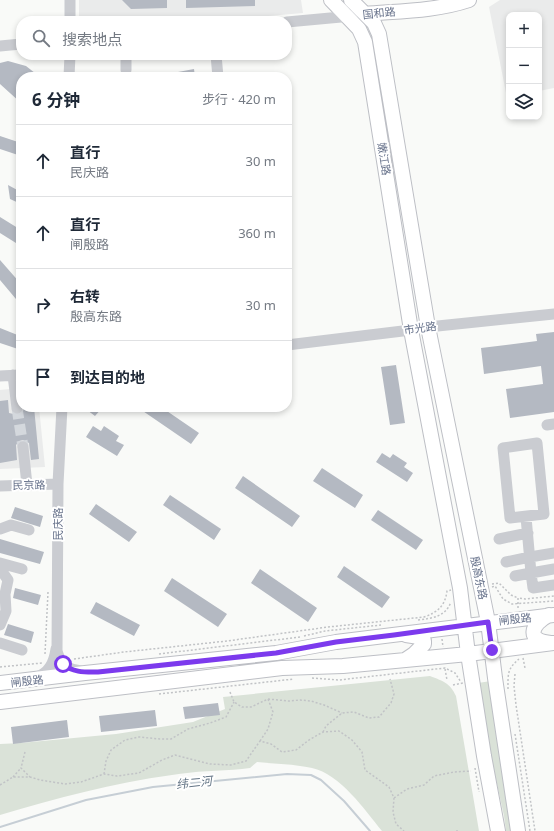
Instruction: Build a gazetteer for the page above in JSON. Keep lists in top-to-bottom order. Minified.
{"streets":{"main road":["国和路","嫩江路","殷高东路","闸殷路"],"street":["市光路","民京路","民庆路"]},"crossings":[["国和路","嫩江路"],["嫩江路","市光路"],["嫩江路","殷高东路"],["市光路","殷高东路"],["民京路","民庆路"],["民庆路","闸殷路"],["殷高东路","闸殷路"]],"water":["纬二河"],"page":{"map_buttons":["+","−"],"search":"搜索地点","heading":["6 分钟","步行 · 420 m"],"list":[["直行","民庆路","30 m"],["直行","闸殷路","360 m"],["右转","殷高东路","30 m"],"到达目的地"]}}
